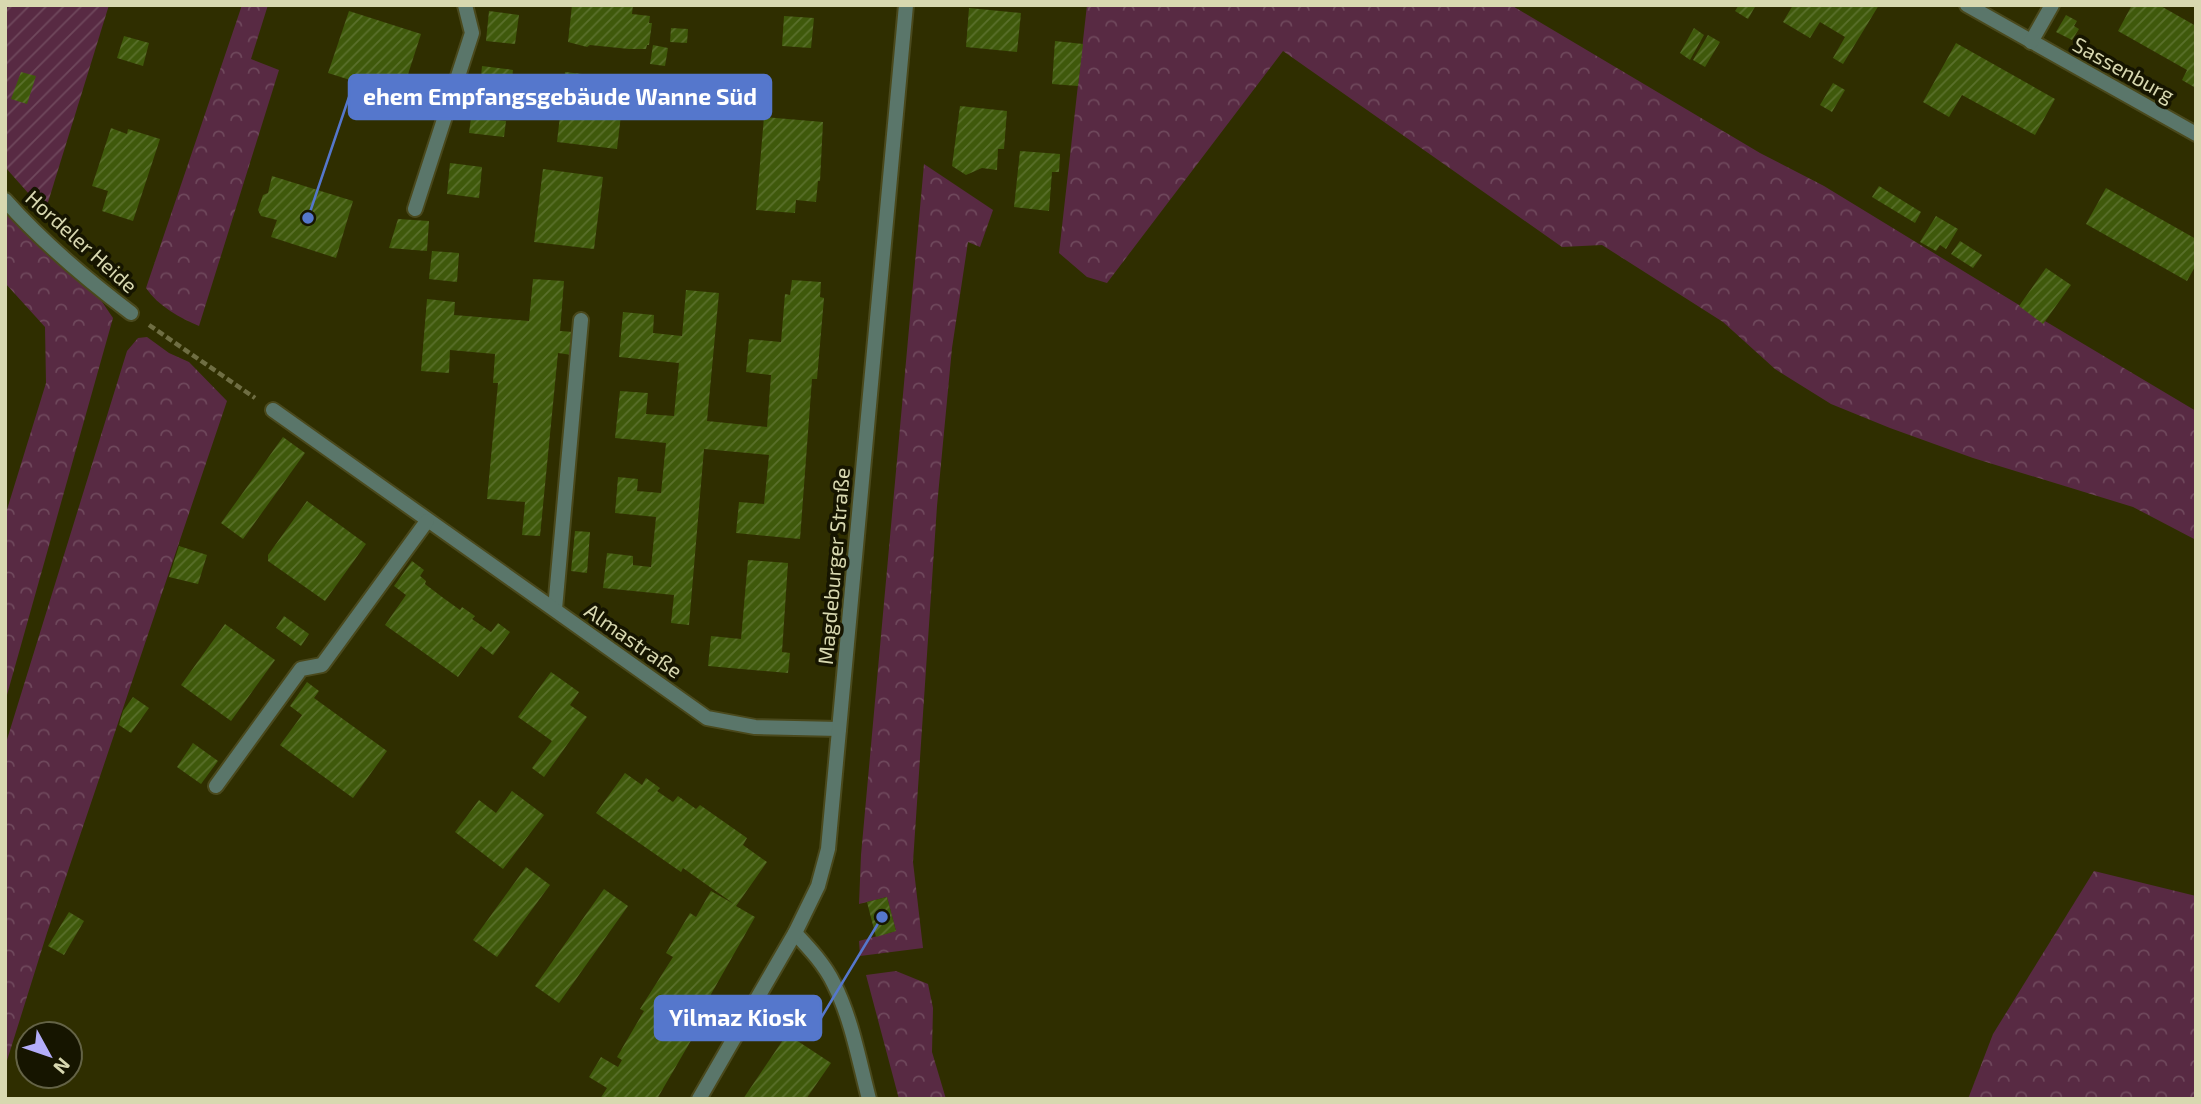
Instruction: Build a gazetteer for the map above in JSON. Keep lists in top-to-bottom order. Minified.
{"streets":{"street":["Sassenburg","Hordeler Heide","Magdeburger Straße","Almastraße"]},"crossings":[["Magdeburger Straße","Almastraße"]],"places":["ehem Empfangsgebäude Wanne Süd","Yilmaz Kiosk"],"north":"bottom right"}
